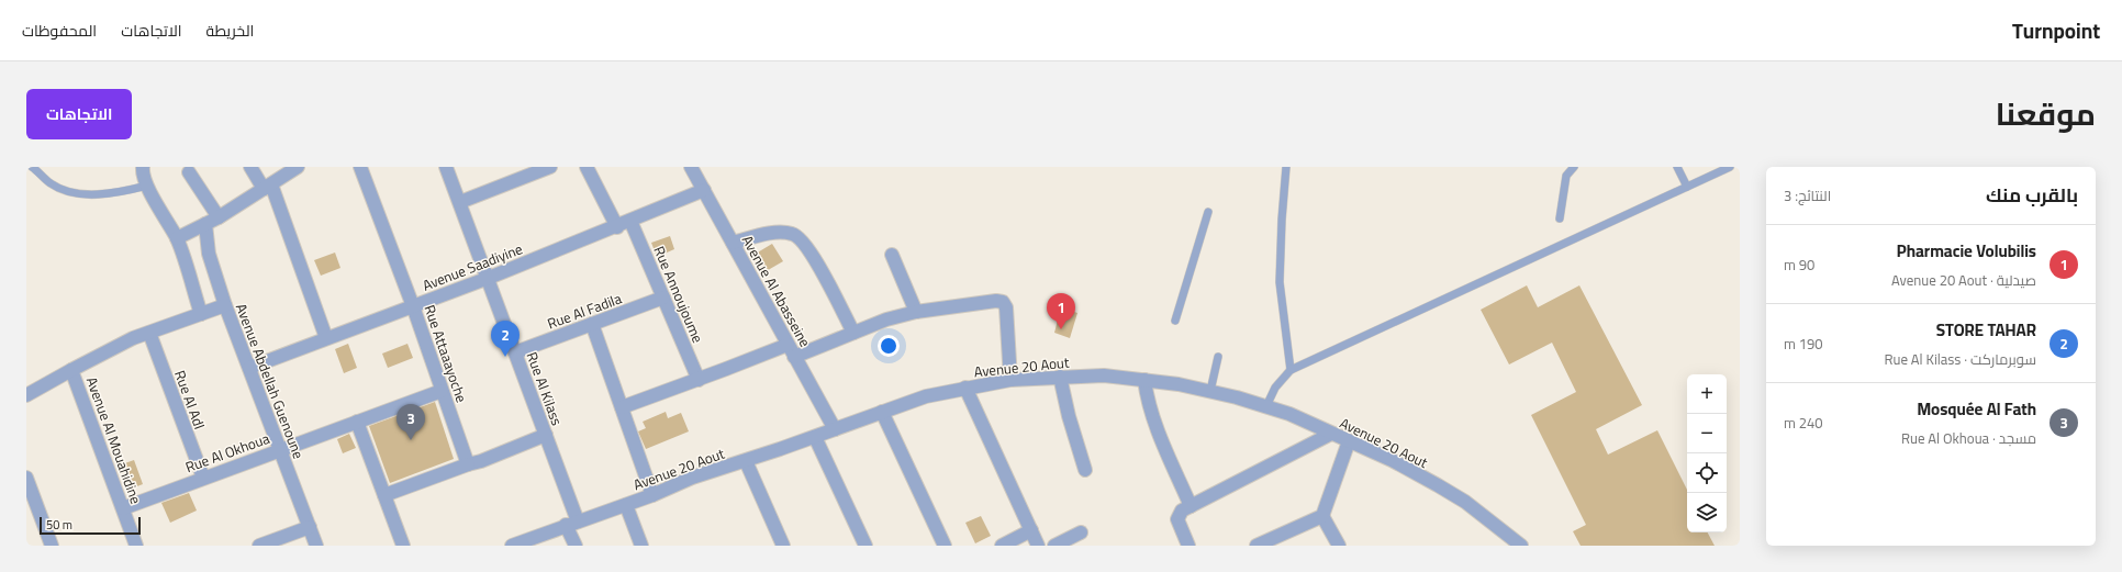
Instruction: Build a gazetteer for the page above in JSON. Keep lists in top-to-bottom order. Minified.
{"streets":{"street":["Avenue Saadiyine","Avenue Al Abasseine","Rue Annoujoume","Rue Al Fadila","Rue Attaaayoche","Avenue 20 Aout","Avenue Abdellah Guenoune","Rue Al Kilass","Rue Al Adl","Avenue Al Mouahidine","Rue Al Okhoua"]},"crossings":[["Avenue Saadiyine","Avenue Al Abasseine"],["Avenue Saadiyine","Rue Annoujoume"],["Avenue Saadiyine","Rue Attaaayoche"],["Avenue Saadiyine","Avenue Abdellah Guenoune"],["Avenue Saadiyine","Rue Al Kilass"],["Avenue Al Abasseine","Avenue 20 Aout"],["Rue Annoujoume","Rue Al Fadila"],["Rue Al Fadila","Rue Al Kilass"],["Rue Attaaayoche","Rue Al Okhoua"],["Avenue 20 Aout","Rue Al Kilass"],["Avenue Abdellah Guenoune","Rue Al Okhoua"],["Rue Al Adl","Rue Al Okhoua"],["Avenue Al Mouahidine","Rue Al Okhoua"]],"scale_bar":"50 m","page":{"header":"Turnpoint","nav":["الخريطة","الاتجاهات","المحفوظات"],"title":"موقعنا","buttons":"الاتجاهات","heading":["بالقرب منك","النتائج: 3"],"list":[{"mark":"1","name":"Pharmacie Volubilis","note":"صيدلية · Avenue 20 Aout","value":"90 m"},{"mark":"2","name":"STORE TAHAR","note":"سوبرماركت · Rue Al Kilass","value":"190 m"},{"mark":"3","name":"Mosquée Al Fath","note":"مسجد · Rue Al Okhoua","value":"240 m"}],"pins":["1","2","3"],"map_buttons":["+","−"],"scale":"50 m"}}
